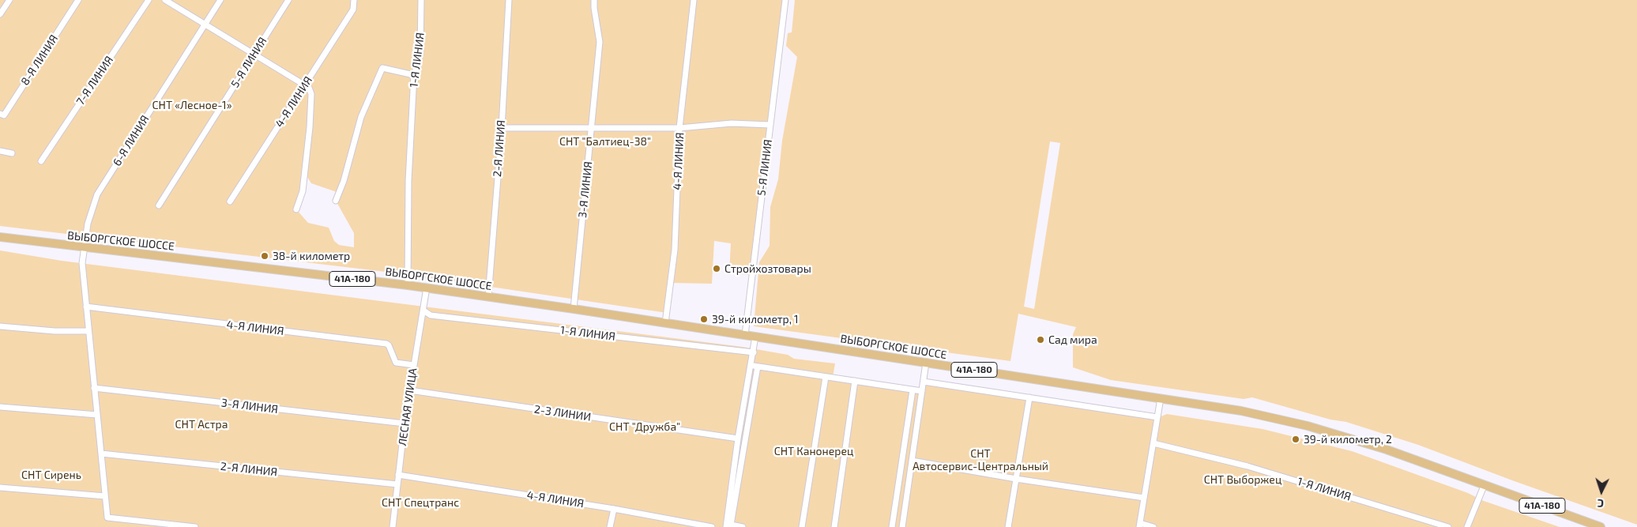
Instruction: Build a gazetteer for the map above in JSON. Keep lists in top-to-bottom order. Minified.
{"streets":{"main road":["ВЫБОРГСКОЕ ШОССЕ","41А-180"],"street":["8-Я ЛИНИЯ","1-Я ЛИНИЯ","5-Я ЛИНИЯ","7-Я ЛИНИЯ","4-Я ЛИНИЯ","6-Я ЛИНИЯ","2-Я ЛИНИЯ","3-Я ЛИНИЯ","ЛЕСНАЯ УЛИЦА","2-3 ЛИНИИ"]},"crossings":[["1-Я ЛИНИЯ","ВЫБОРГСКОЕ ШОССЕ"],["1-Я ЛИНИЯ","ЛЕСНАЯ УЛИЦА"],["5-Я ЛИНИЯ","ВЫБОРГСКОЕ ШОССЕ"],["4-Я ЛИНИЯ","6-Я ЛИНИЯ"],["4-Я ЛИНИЯ","ВЫБОРГСКОЕ ШОССЕ"],["4-Я ЛИНИЯ","ЛЕСНАЯ УЛИЦА"],["6-Я ЛИНИЯ","2-Я ЛИНИЯ"],["6-Я ЛИНИЯ","3-Я ЛИНИЯ"],["6-Я ЛИНИЯ","ВЫБОРГСКОЕ ШОССЕ"],["2-Я ЛИНИЯ","ВЫБОРГСКОЕ ШОССЕ"],["2-Я ЛИНИЯ","ЛЕСНАЯ УЛИЦА"],["3-Я ЛИНИЯ","ВЫБОРГСКОЕ ШОССЕ"],["3-Я ЛИНИЯ","ЛЕСНАЯ УЛИЦА"],["ВЫБОРГСКОЕ ШОССЕ","41А-180"],["ВЫБОРГСКОЕ ШОССЕ","ЛЕСНАЯ УЛИЦА"],["ЛЕСНАЯ УЛИЦА","2-3 ЛИНИИ"]],"parks":["СНТ «Лесное-1»","СНТ \"Балтиец-38\"","СНТ Астра","СНТ \"Дружба\"","СНТ Канонерец","СНТ Автосервис-Центральный","СНТ Сирень","СНТ Выборжец","СНТ Спецтранс"],"places":["38-й километр","Стройхозтовары","39-й километр, 1","Сад мира","39-й километр, 2"],"north":"bottom"}
